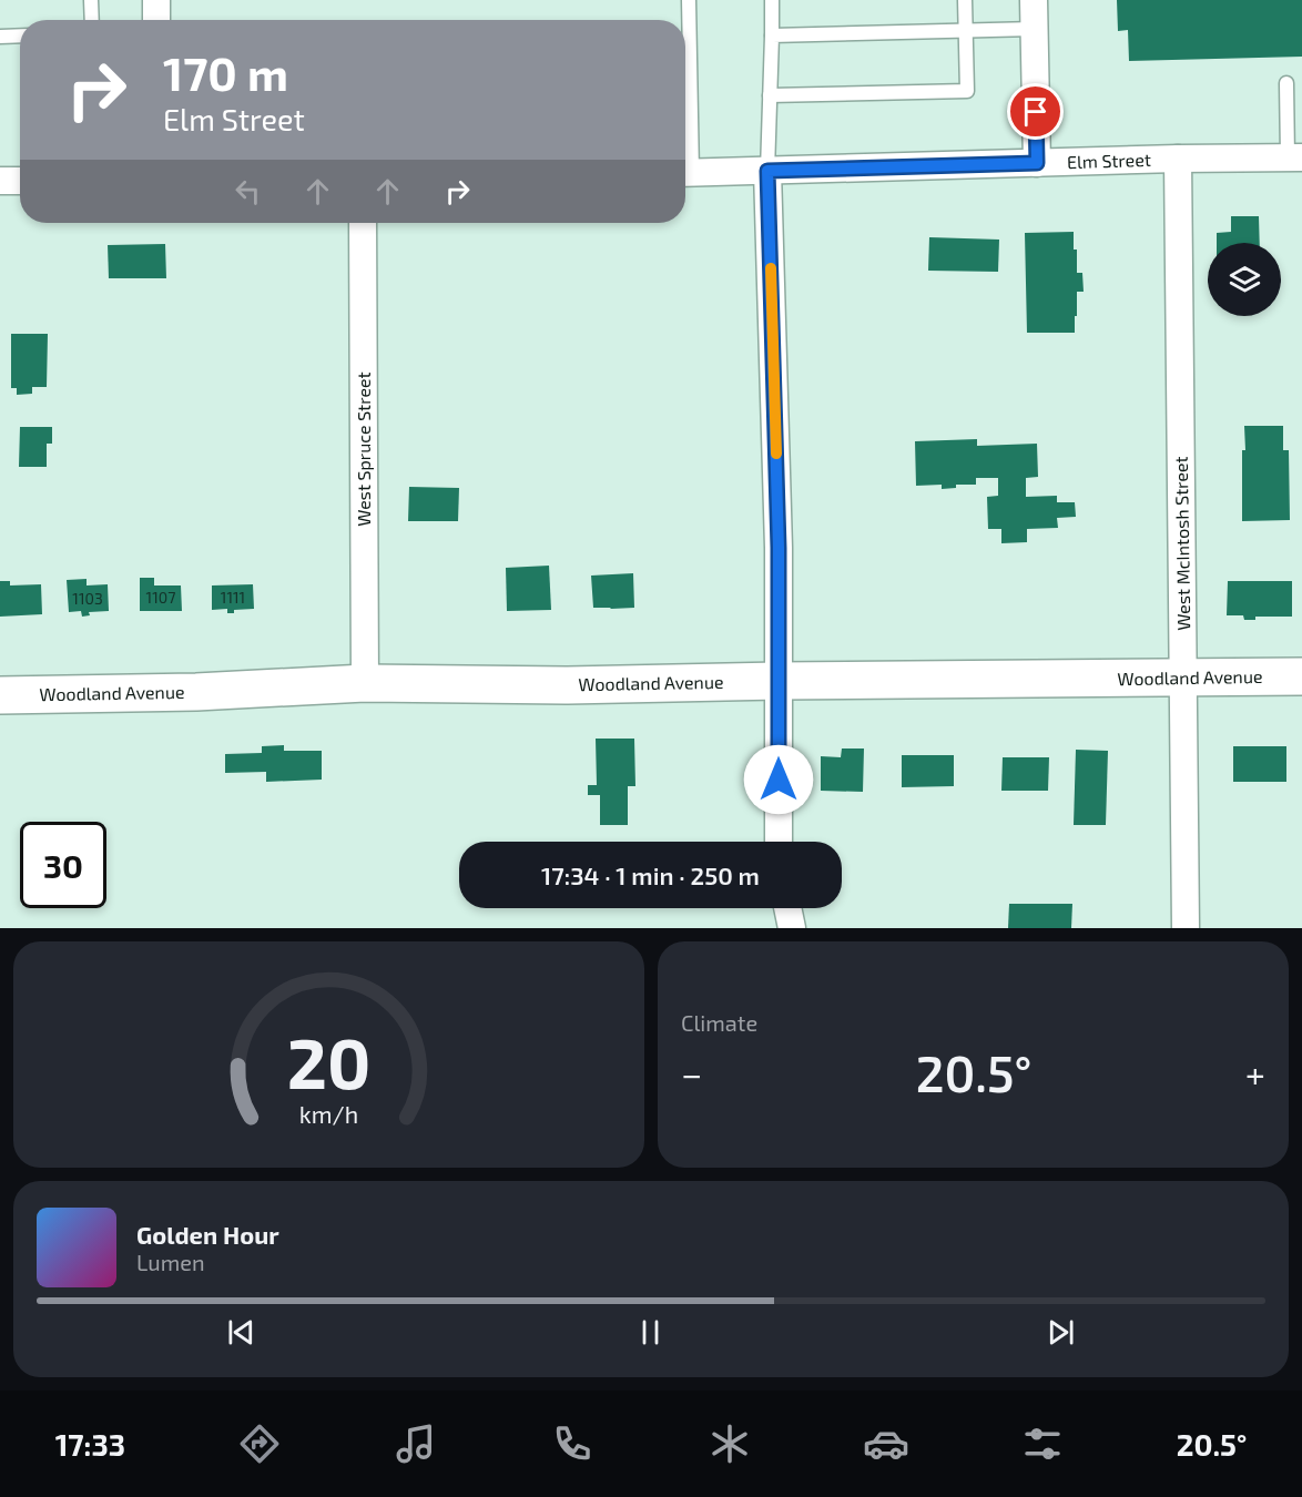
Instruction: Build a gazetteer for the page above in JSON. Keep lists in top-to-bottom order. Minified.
{"streets":{"street":["Elm Street","West Spruce Street","West McIntosh Street","Woodland Avenue"]},"crossings":[["Elm Street","West McIntosh Street"],["West Spruce Street","Woodland Avenue"],["West McIntosh Street","Woodland Avenue"]],"house_numbers":["1107","1111","1103"],"page":{"turn":["170 m","Elm Street"],"limit":"30","trip":"17:34 · 1 min · 250 m","tile":"Climate","heat":["−","20.5°","+"],"song":["Golden Hour","Lumen"],"tabs":["17:33","20.5°"],"gauge":["20","km/h"]}}
